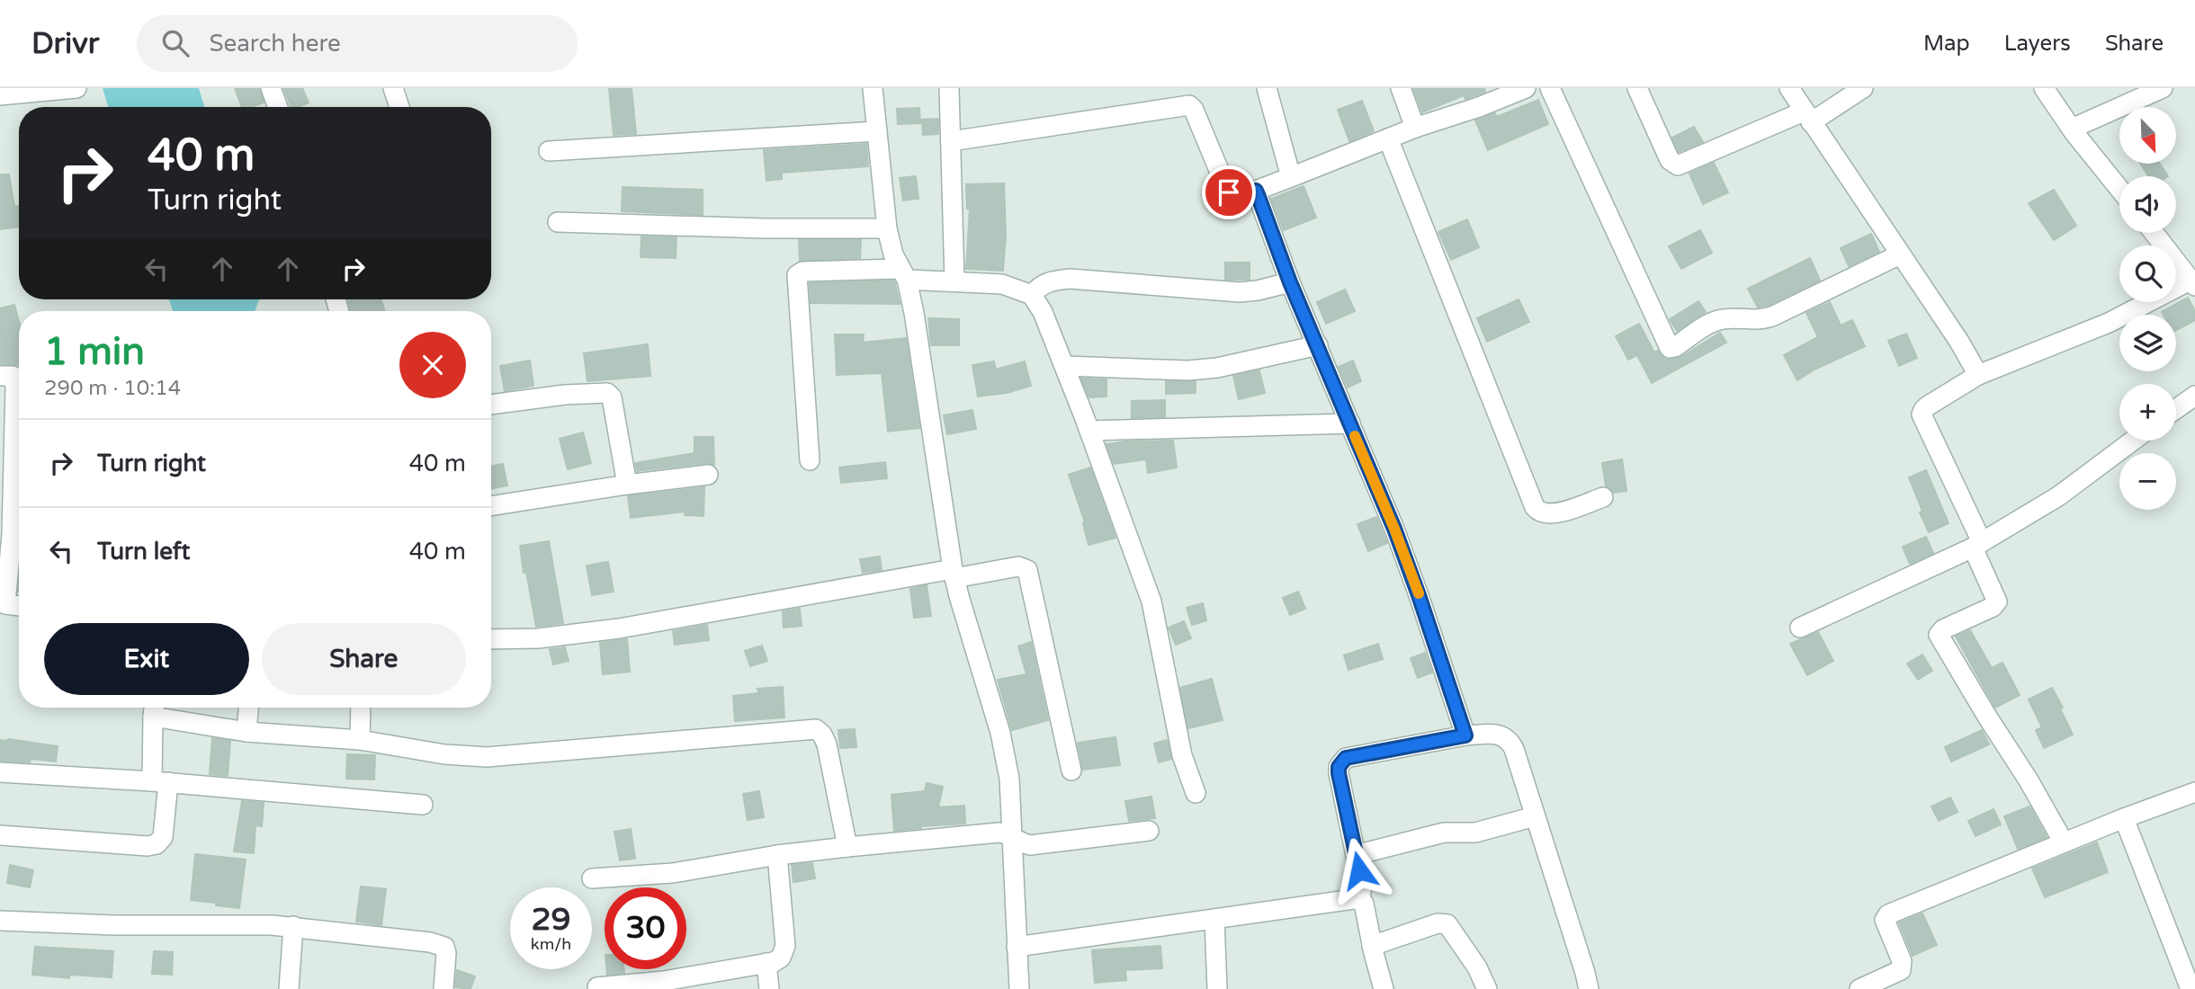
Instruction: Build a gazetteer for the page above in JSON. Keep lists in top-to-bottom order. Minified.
{"north":"bottom right","page":{"header":"Drivr","search":"Search here","nav":["Map","Layers","Share"],"map_buttons":["+","−"],"turn":["40 m","Turn right"],"heading":["1 min","290 m · 10:14"],"list":[{"name":"Turn right","value":"40 m"},{"name":"Turn left","value":"40 m"}],"buttons":["Exit","Share"],"speed":"29 km/h","limit":"30"}}
